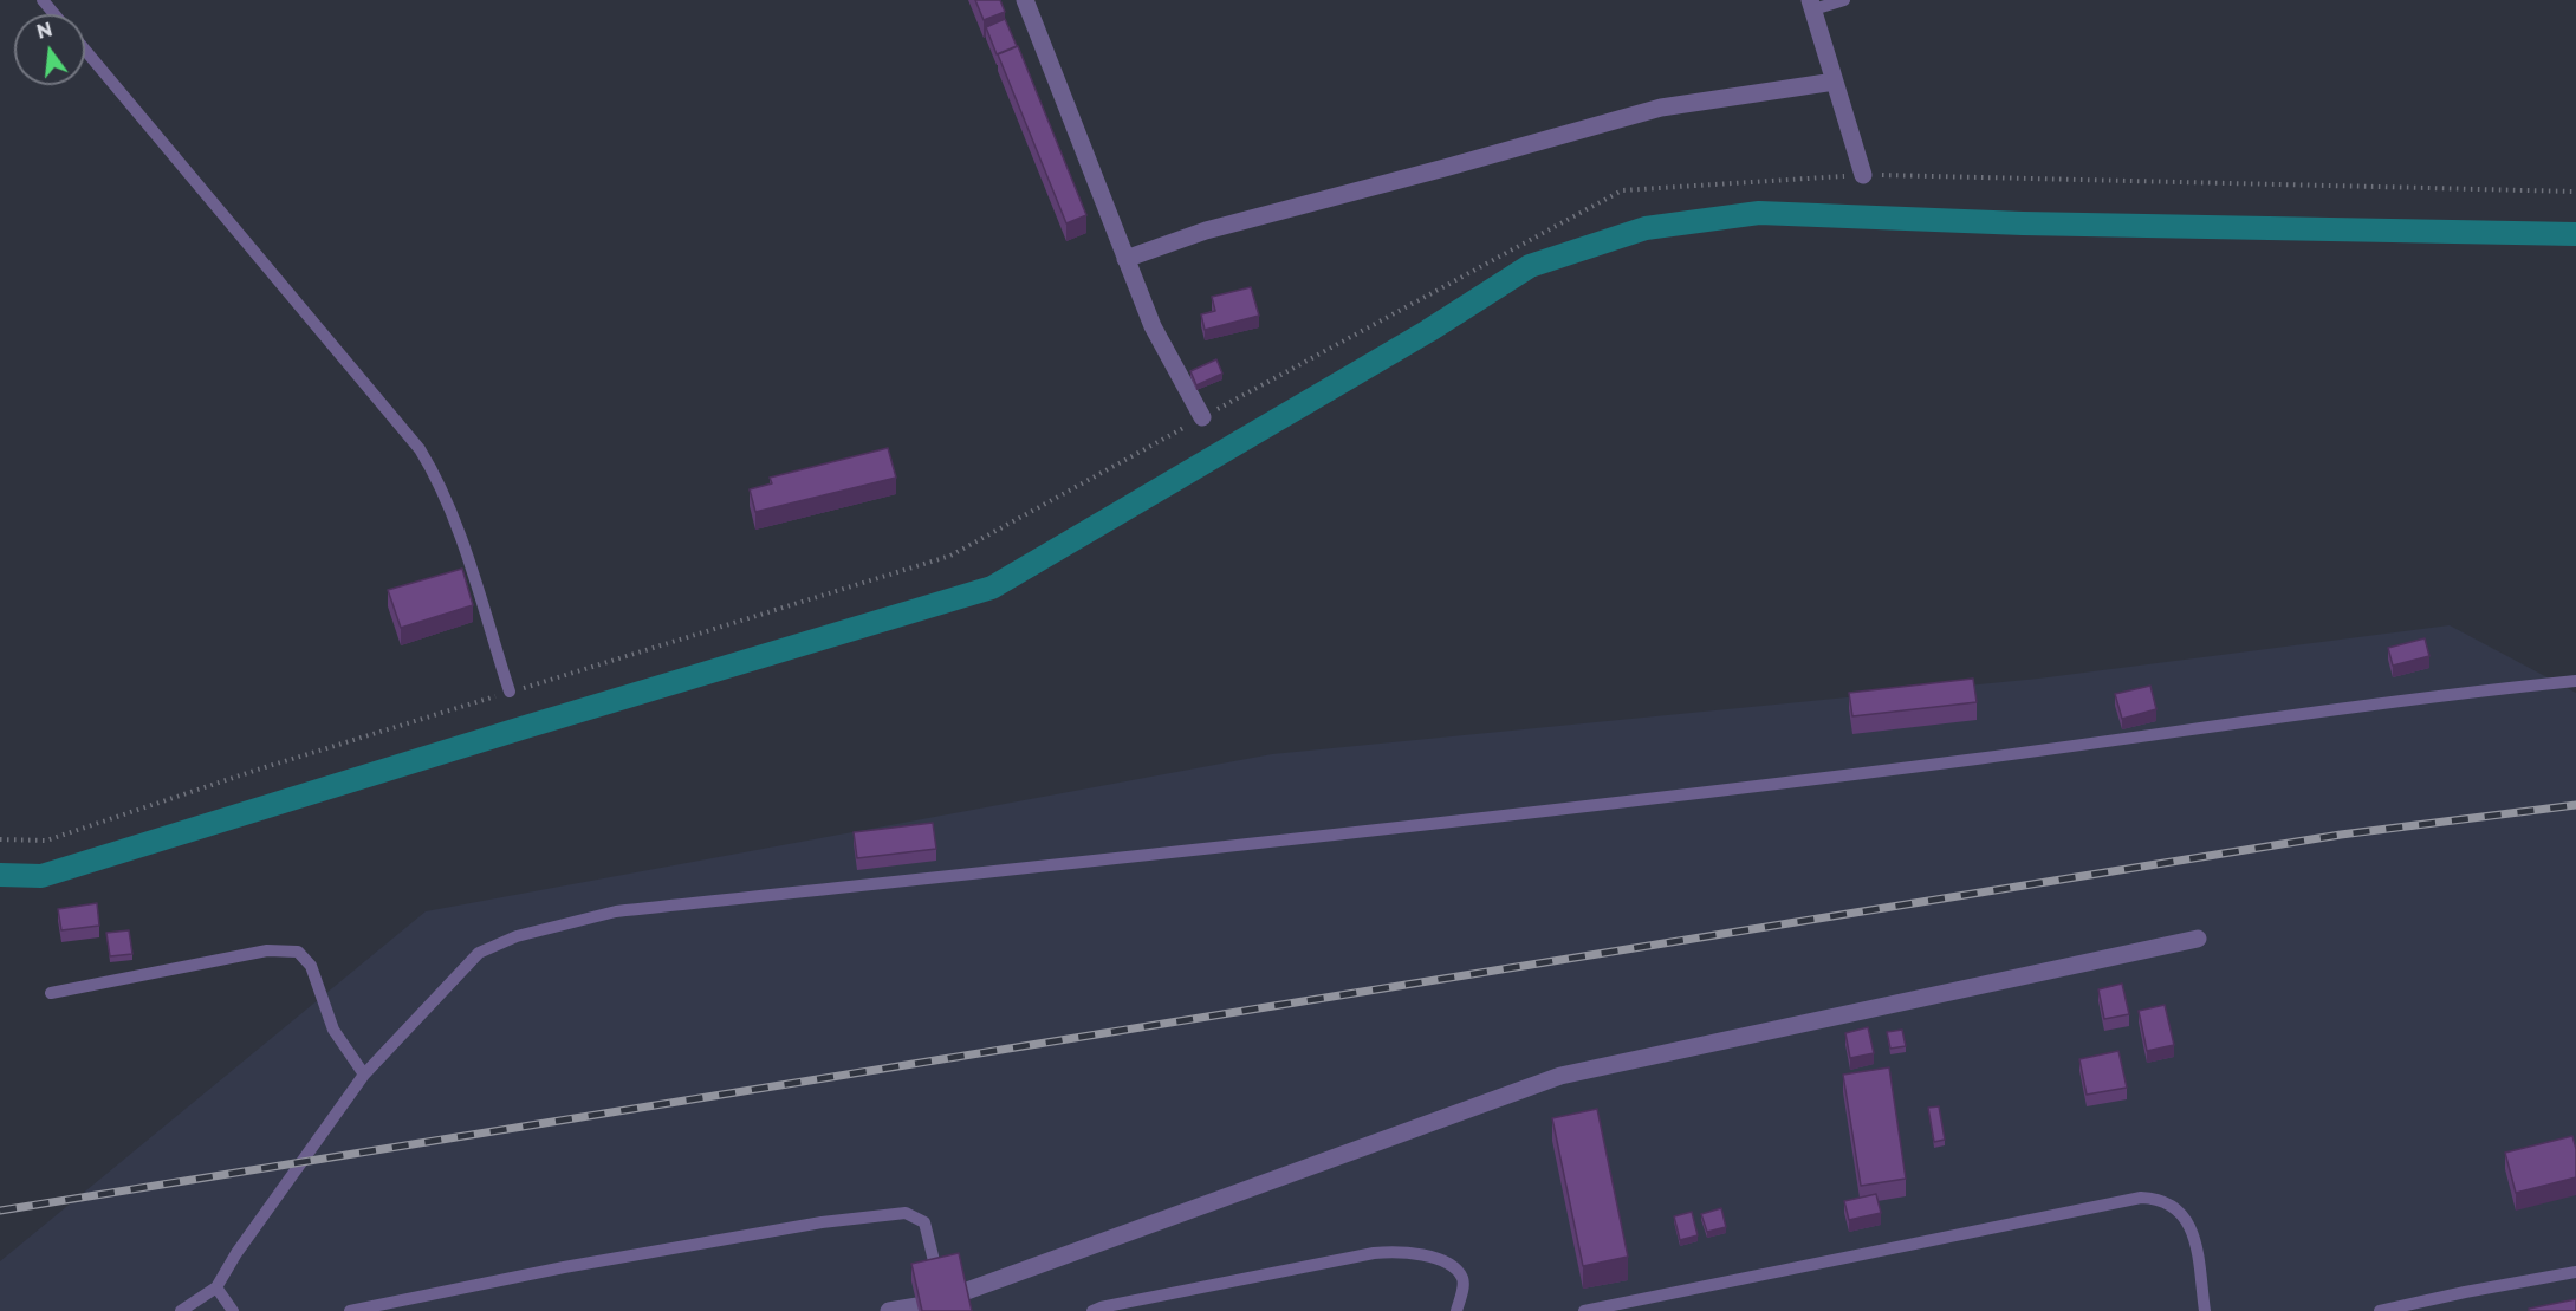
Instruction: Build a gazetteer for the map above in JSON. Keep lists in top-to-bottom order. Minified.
{"north":"top"}
